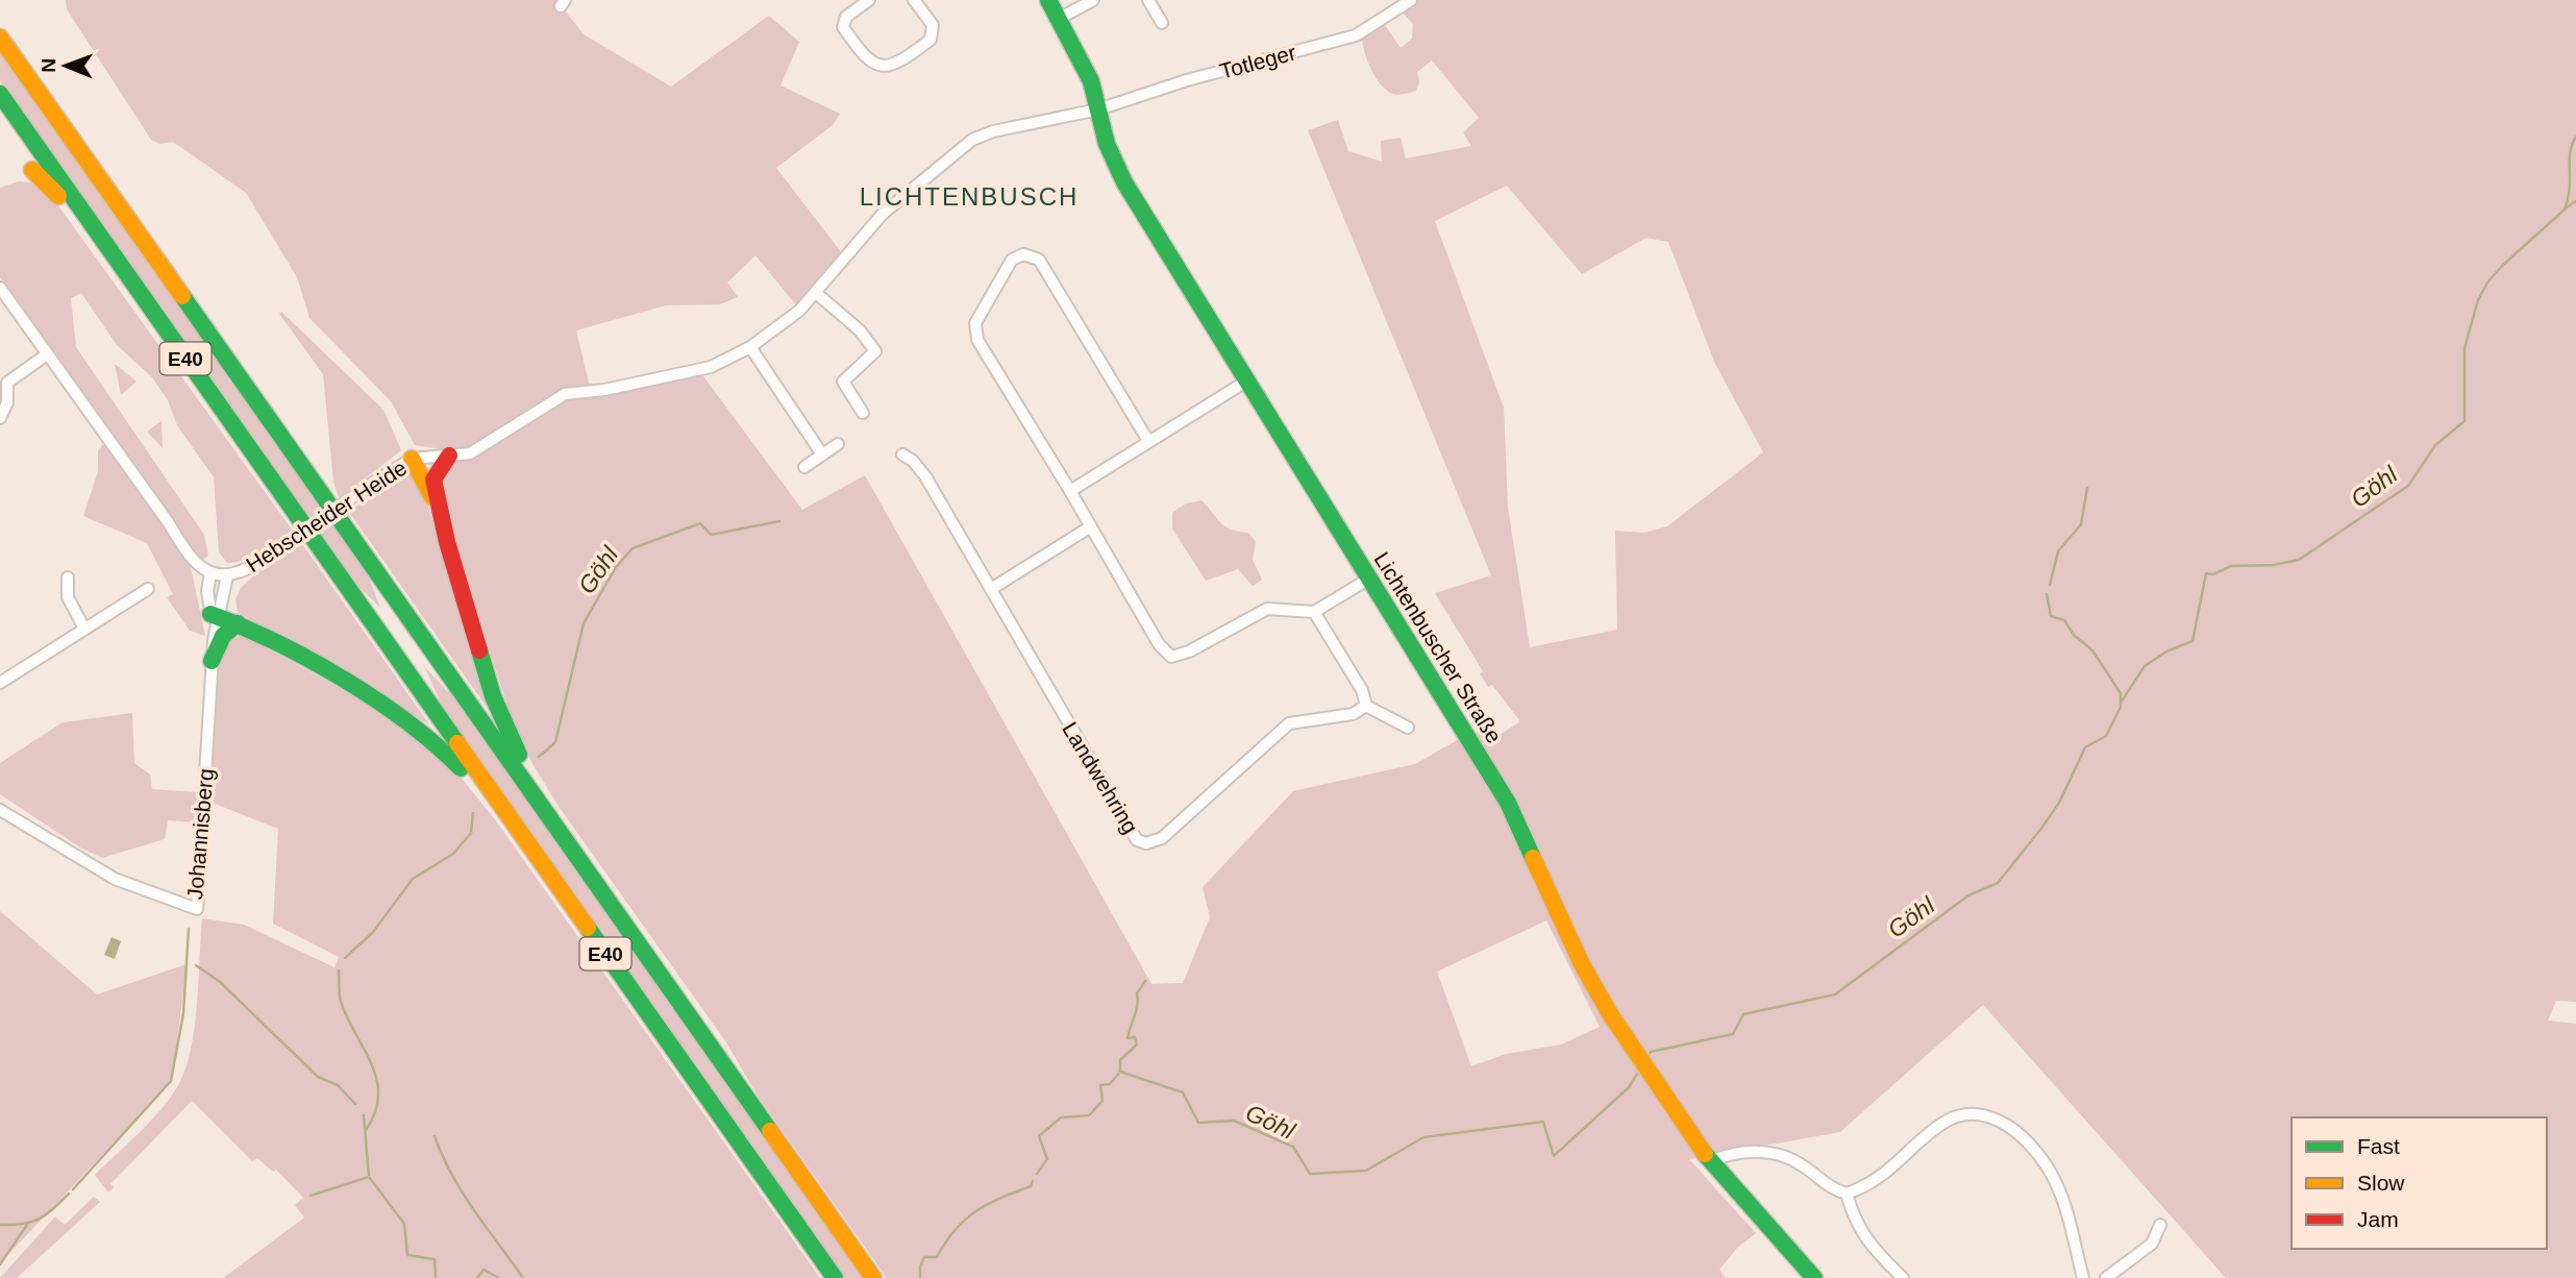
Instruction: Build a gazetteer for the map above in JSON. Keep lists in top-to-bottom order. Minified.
{"streets":{"main road":["E40","Lichtenbuscher Straße"],"street":["Totleger","Hebscheider Heide","Landwehring","Johannisberg"]},"crossings":[["Totleger","Hebscheider Heide"],["Totleger","Lichtenbuscher Straße"],["Hebscheider Heide","Lichtenbuscher Straße"],["Hebscheider Heide","Johannisberg"]],"districts":["LICHTENBUSCH"],"water":["Göhl"],"legend":["Fast","Slow","Jam"],"north":"left"}
